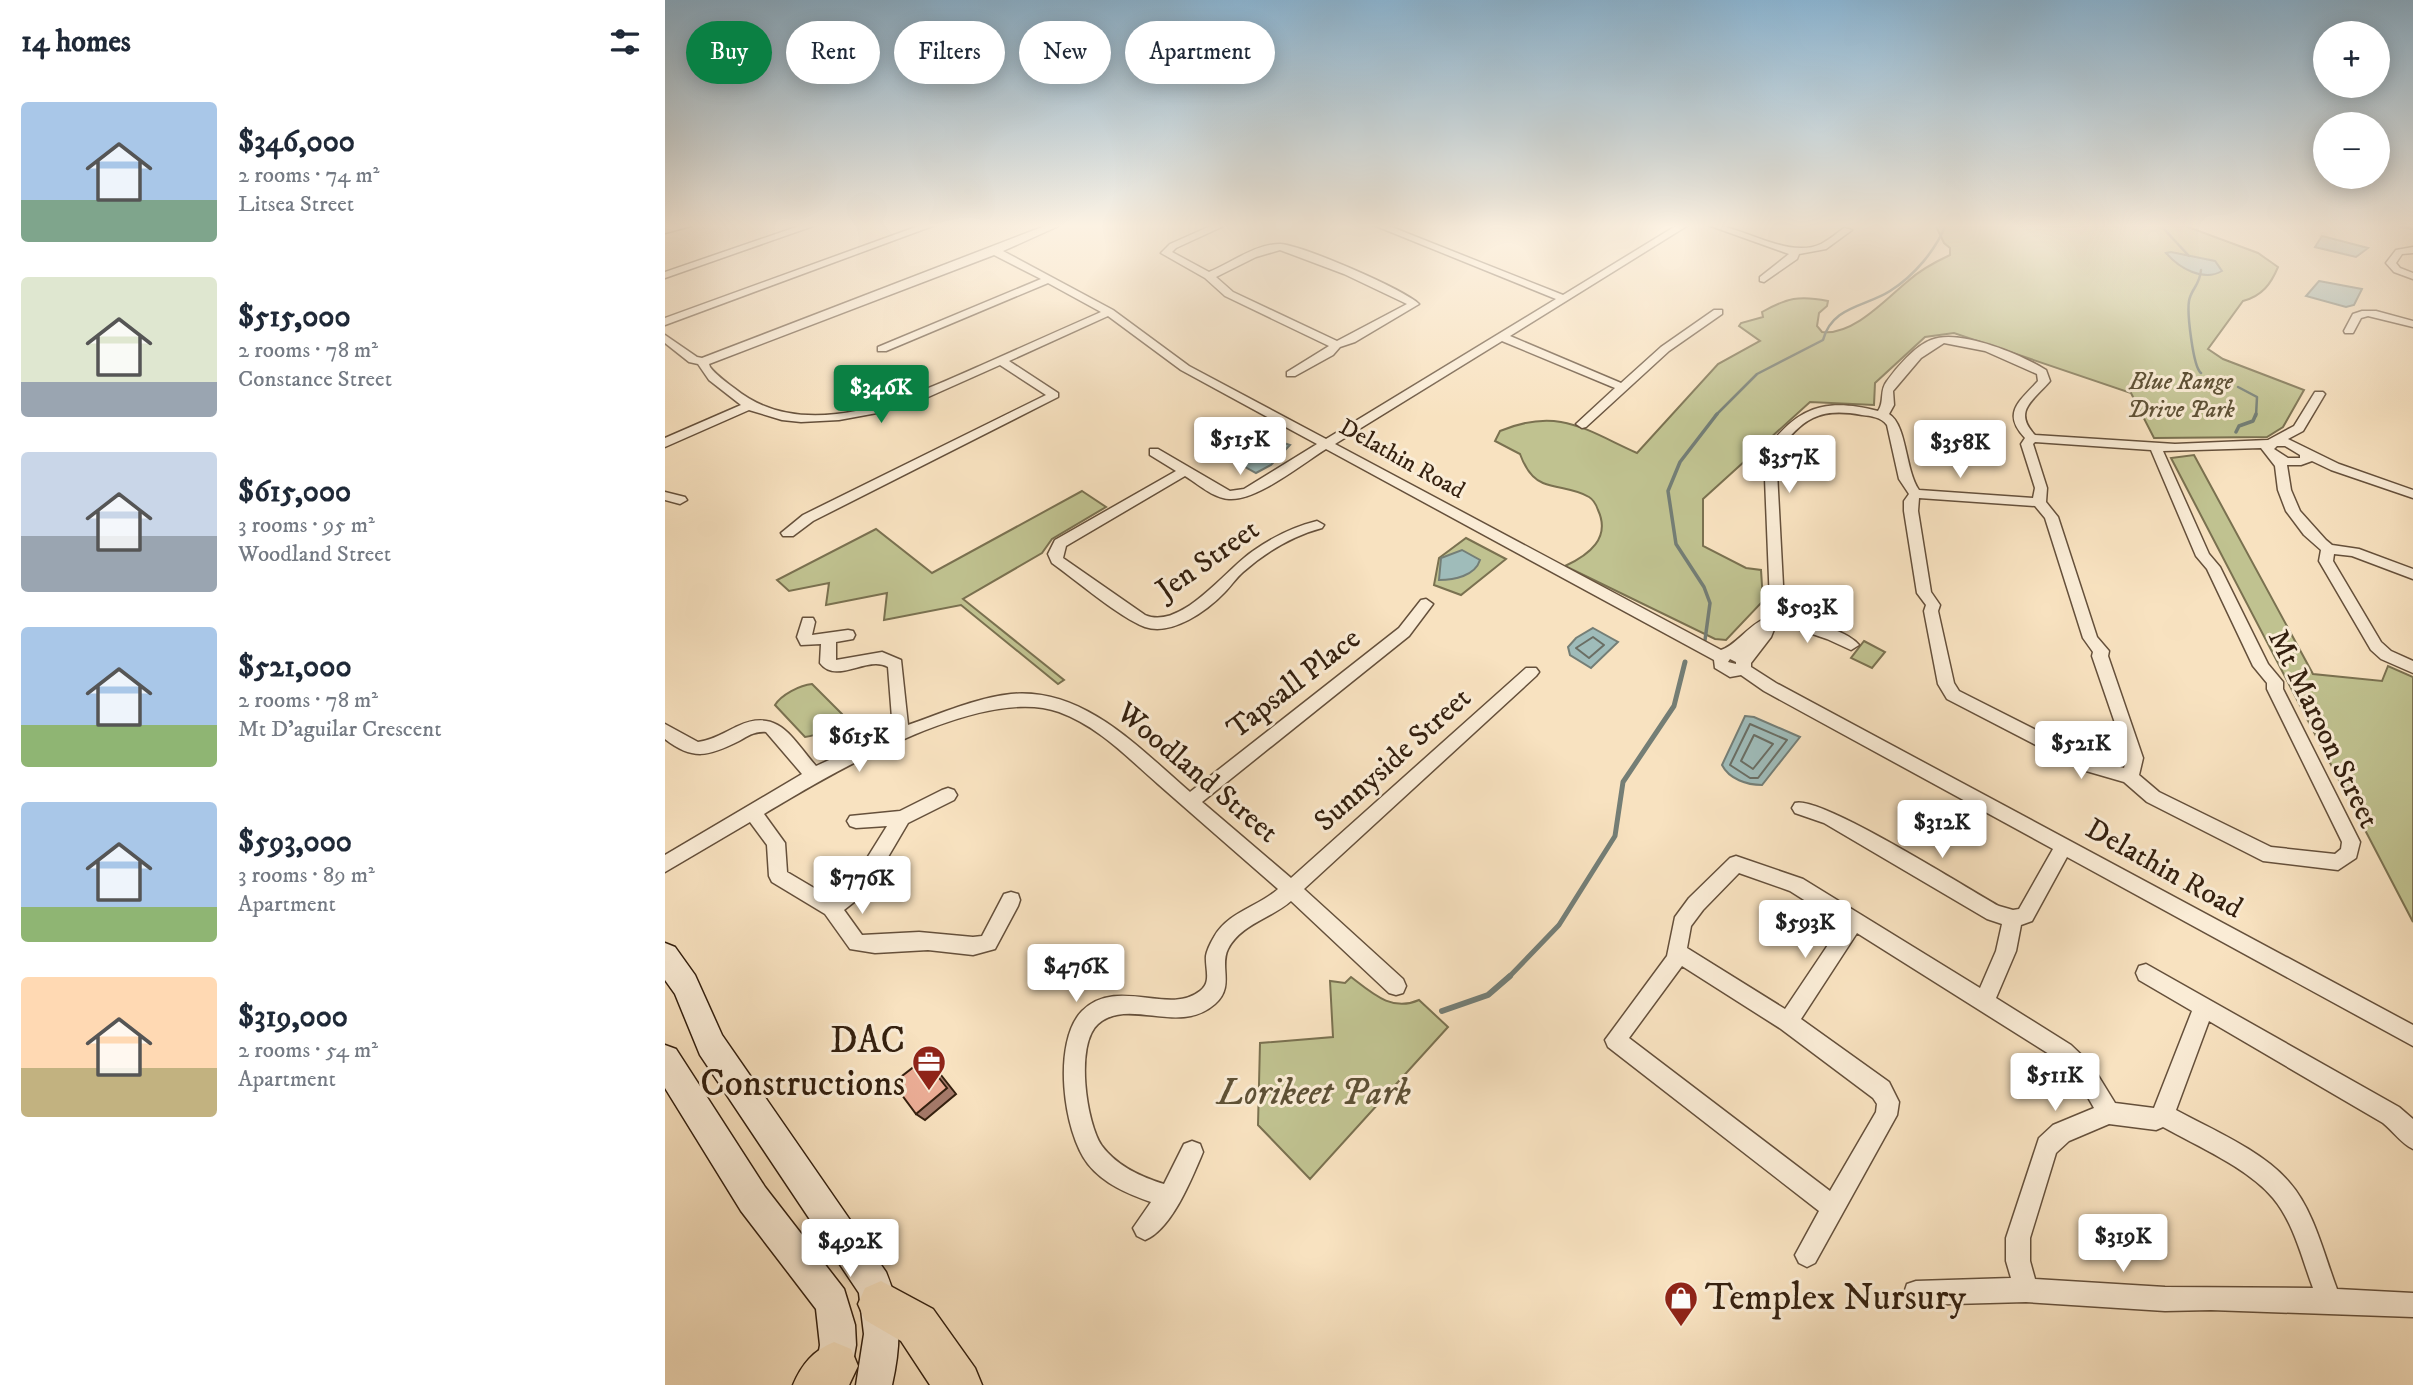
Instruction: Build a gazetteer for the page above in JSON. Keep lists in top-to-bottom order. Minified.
{"streets":{"street":["Delathin Road","Jen Street","Tapsall Place","Mt Maroon Street","Sunnyside Street","Woodland Street"]},"crossings":[["Tapsall Place","Woodland Street"],["Sunnyside Street","Woodland Street"]],"parks":["Blue Range Drive Park","Lorikeet Park"],"places":{"office":["DAC Constructions"],"shop":["Templex Nursury"]},"page":{"heading":"14 homes","map_buttons":["+","−"],"chip":["Buy","Rent","Filters","New","Apartment"],"list":[{"name":"$346,000","note":"2 rooms · 74 m² · Litsea Street"},{"name":"$515,000","note":"2 rooms · 78 m² · Constance Street"},{"name":"$615,000","note":"3 rooms · 95 m² · Woodland Street"},{"name":"$521,000","note":"2 rooms · 78 m² · Mt D'aguilar Crescent"},{"name":"$593,000","note":"3 rooms · 89 m² · Apartment"},{"name":"$319,000","note":"2 rooms · 54 m² · Apartment"}],"price":["$346K","$515K","$358K","$357K","$503K","$615K","$521K","$312K","$776K","$593K","$476K","$511K","$319K","$492K"]}}
